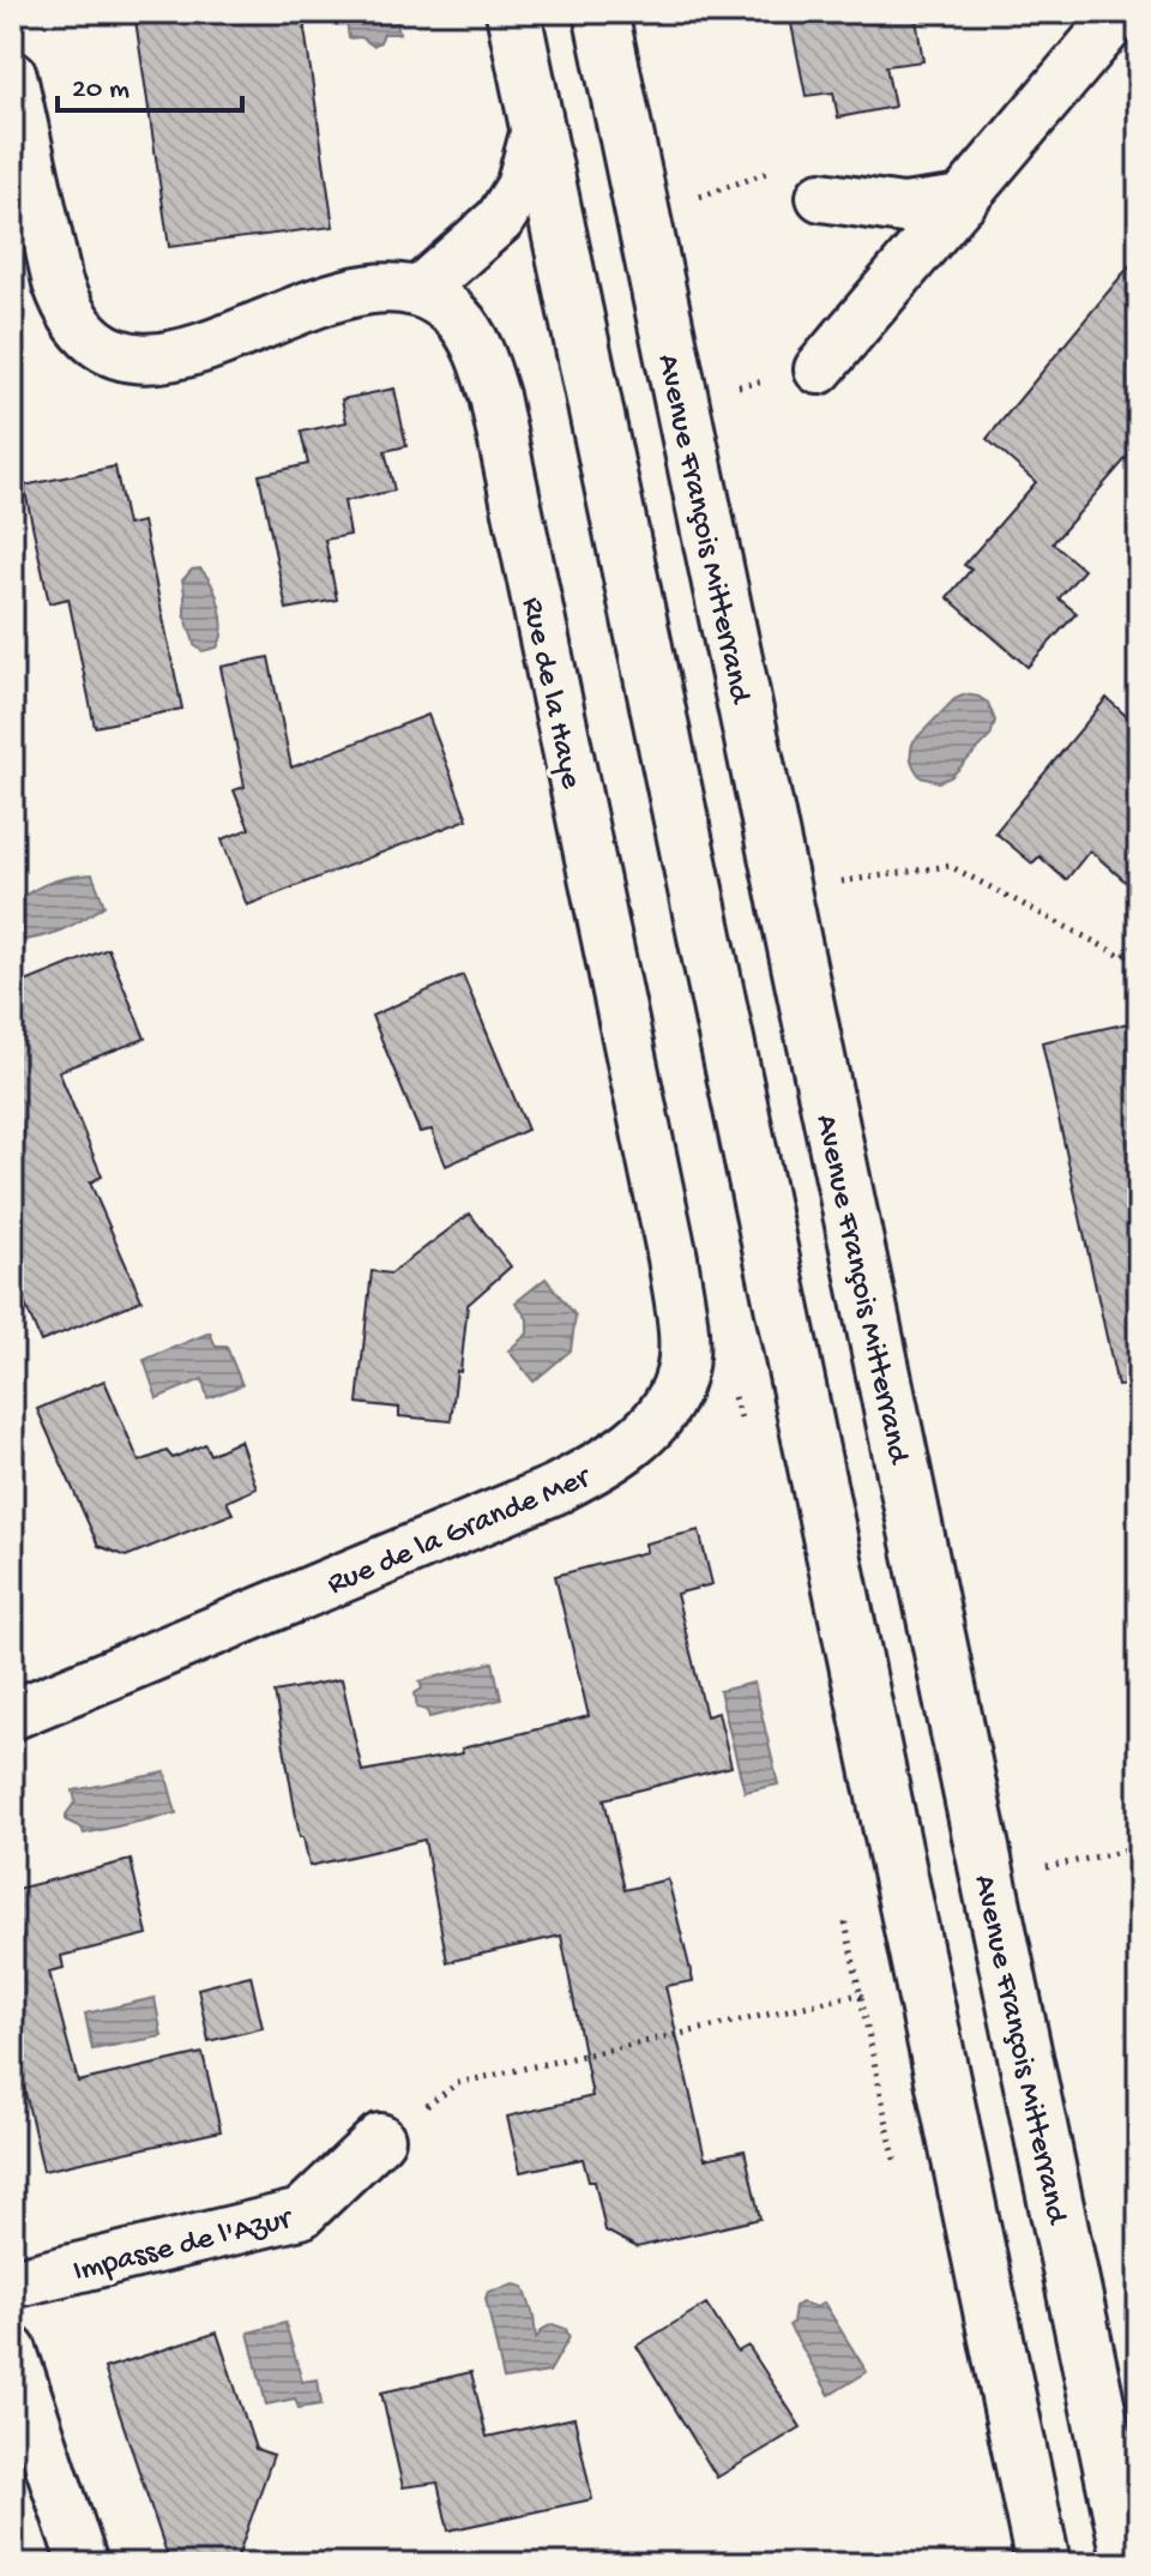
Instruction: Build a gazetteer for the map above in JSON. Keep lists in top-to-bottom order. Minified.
{"streets":{"main road":["Avenue François Mitterrand"],"street":["Rue de la Haye","Rue de la Grande Mer","Impasse de l'Azur"]},"crossings":[["Rue de la Haye","Rue de la Grande Mer"]],"scale_bar":"20 m"}
